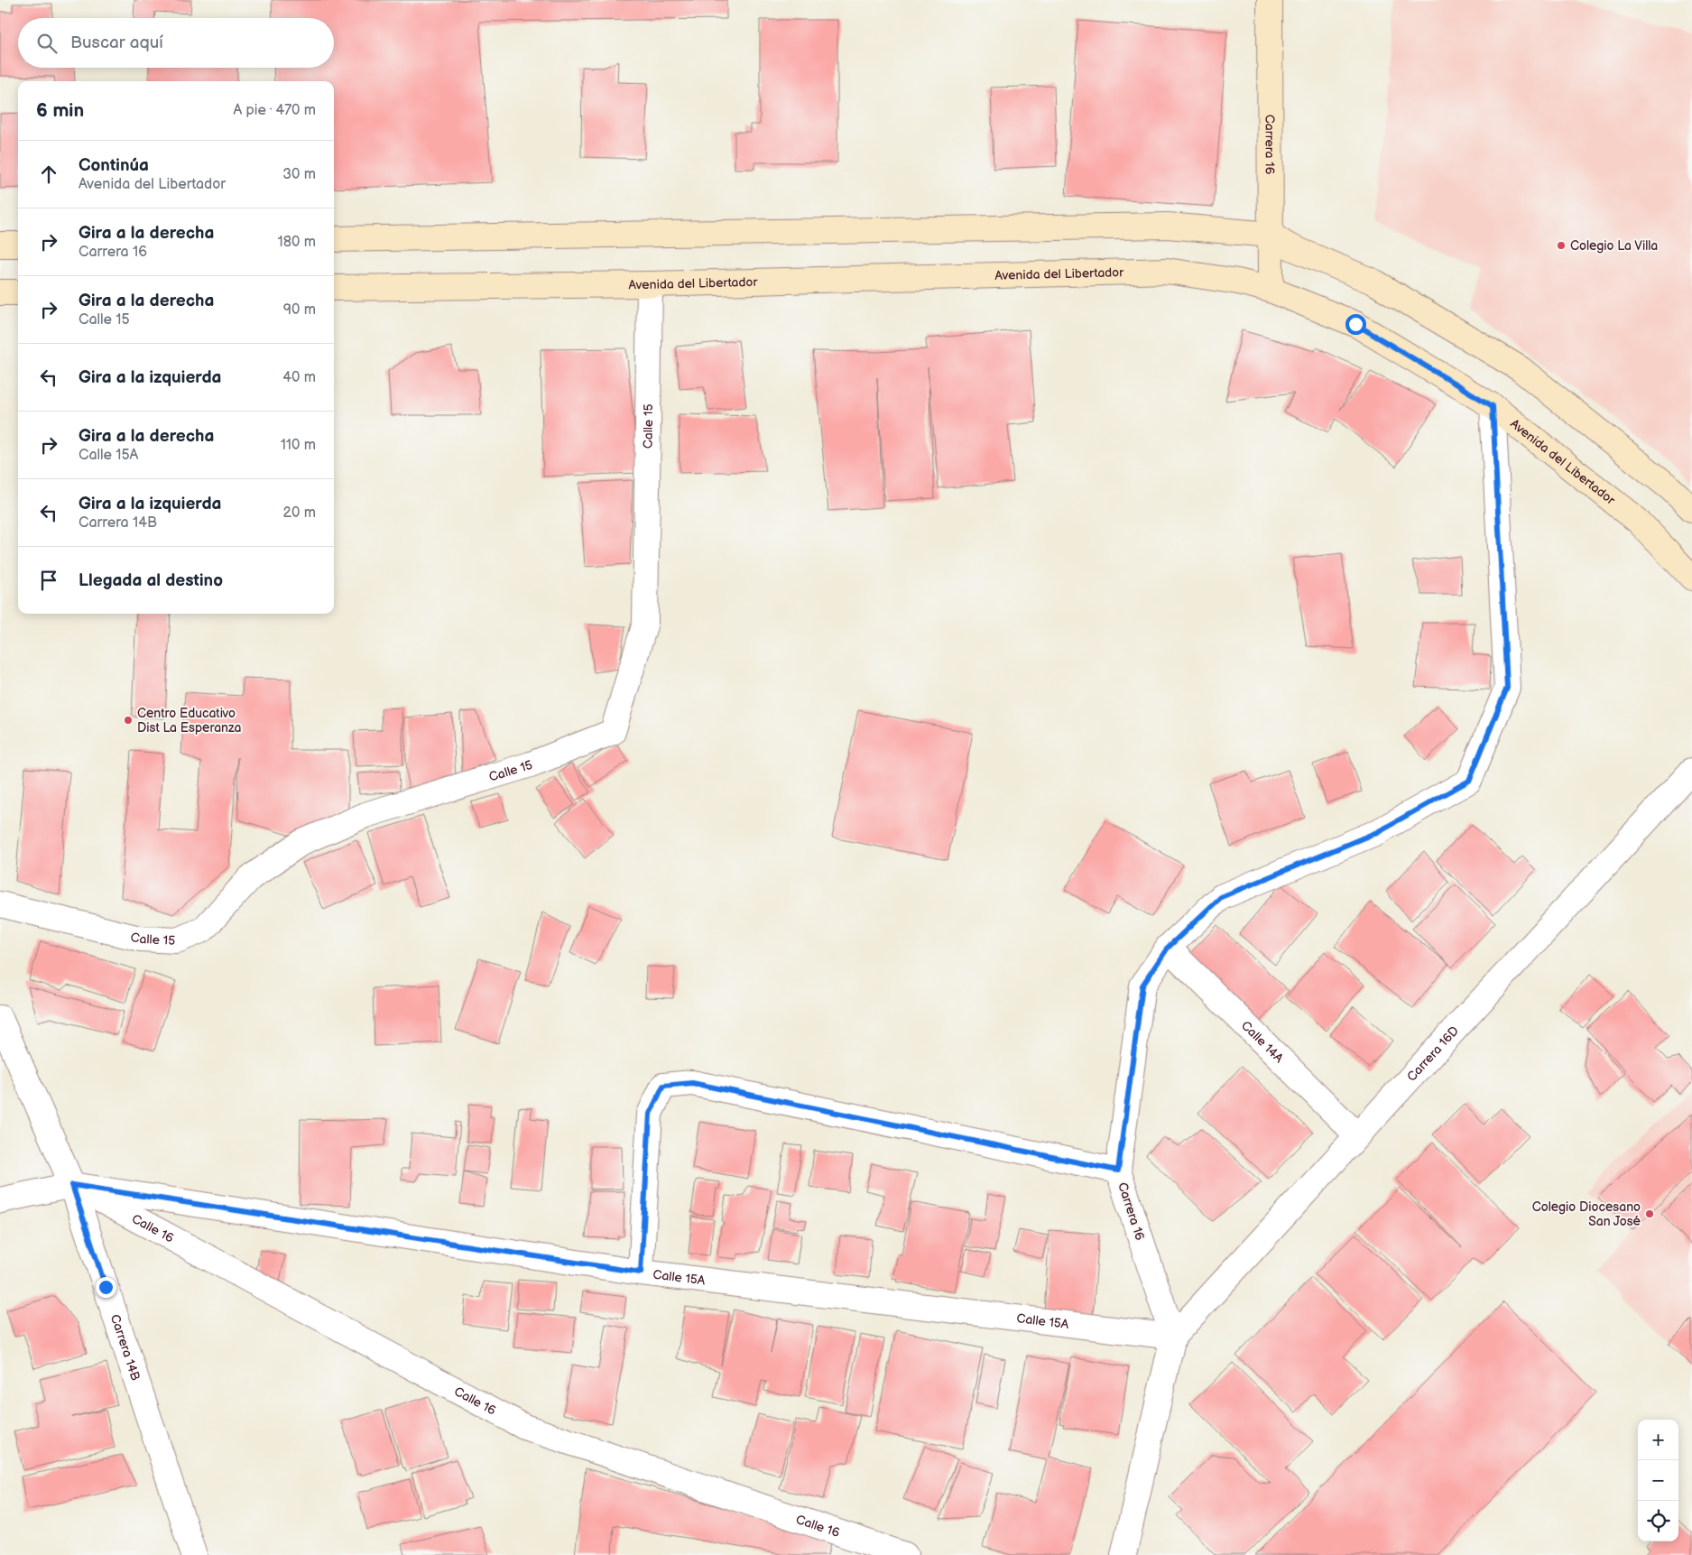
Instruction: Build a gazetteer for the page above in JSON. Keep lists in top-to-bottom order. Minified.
{"streets":{"main road":["Carrera 16","Avenida del Libertador"],"street":["Calle 15","Calle 14A","Carrera 16D","Calle 16","Calle 15A","Carrera 14B"]},"crossings":[["Carrera 16","Avenida del Libertador"],["Carrera 16","Calle 14A"],["Carrera 16","Carrera 16D"],["Carrera 16","Calle 15A"],["Avenida del Libertador","Calle 15"],["Calle 14A","Carrera 16D"],["Carrera 16D","Calle 15A"],["Calle 16","Calle 15A"],["Calle 16","Carrera 14B"],["Calle 15A","Carrera 14B"]],"places":["Colegio La Villa","Centro Educativo Dist La Esperanza","Colegio Diocesano San José"],"page":{"search":"Buscar aquí","heading":["6 min","A pie · 470 m"],"list":[["Continúa","Avenida del Libertador","30 m"],["Gira a la derecha","Carrera 16","180 m"],["Gira a la derecha","Calle 15","90 m"],["Gira a la izquierda","40 m"],["Gira a la derecha","Calle 15A","110 m"],["Gira a la izquierda","Carrera 14B","20 m"],"Llegada al destino"],"map_buttons":["+","−"]}}
